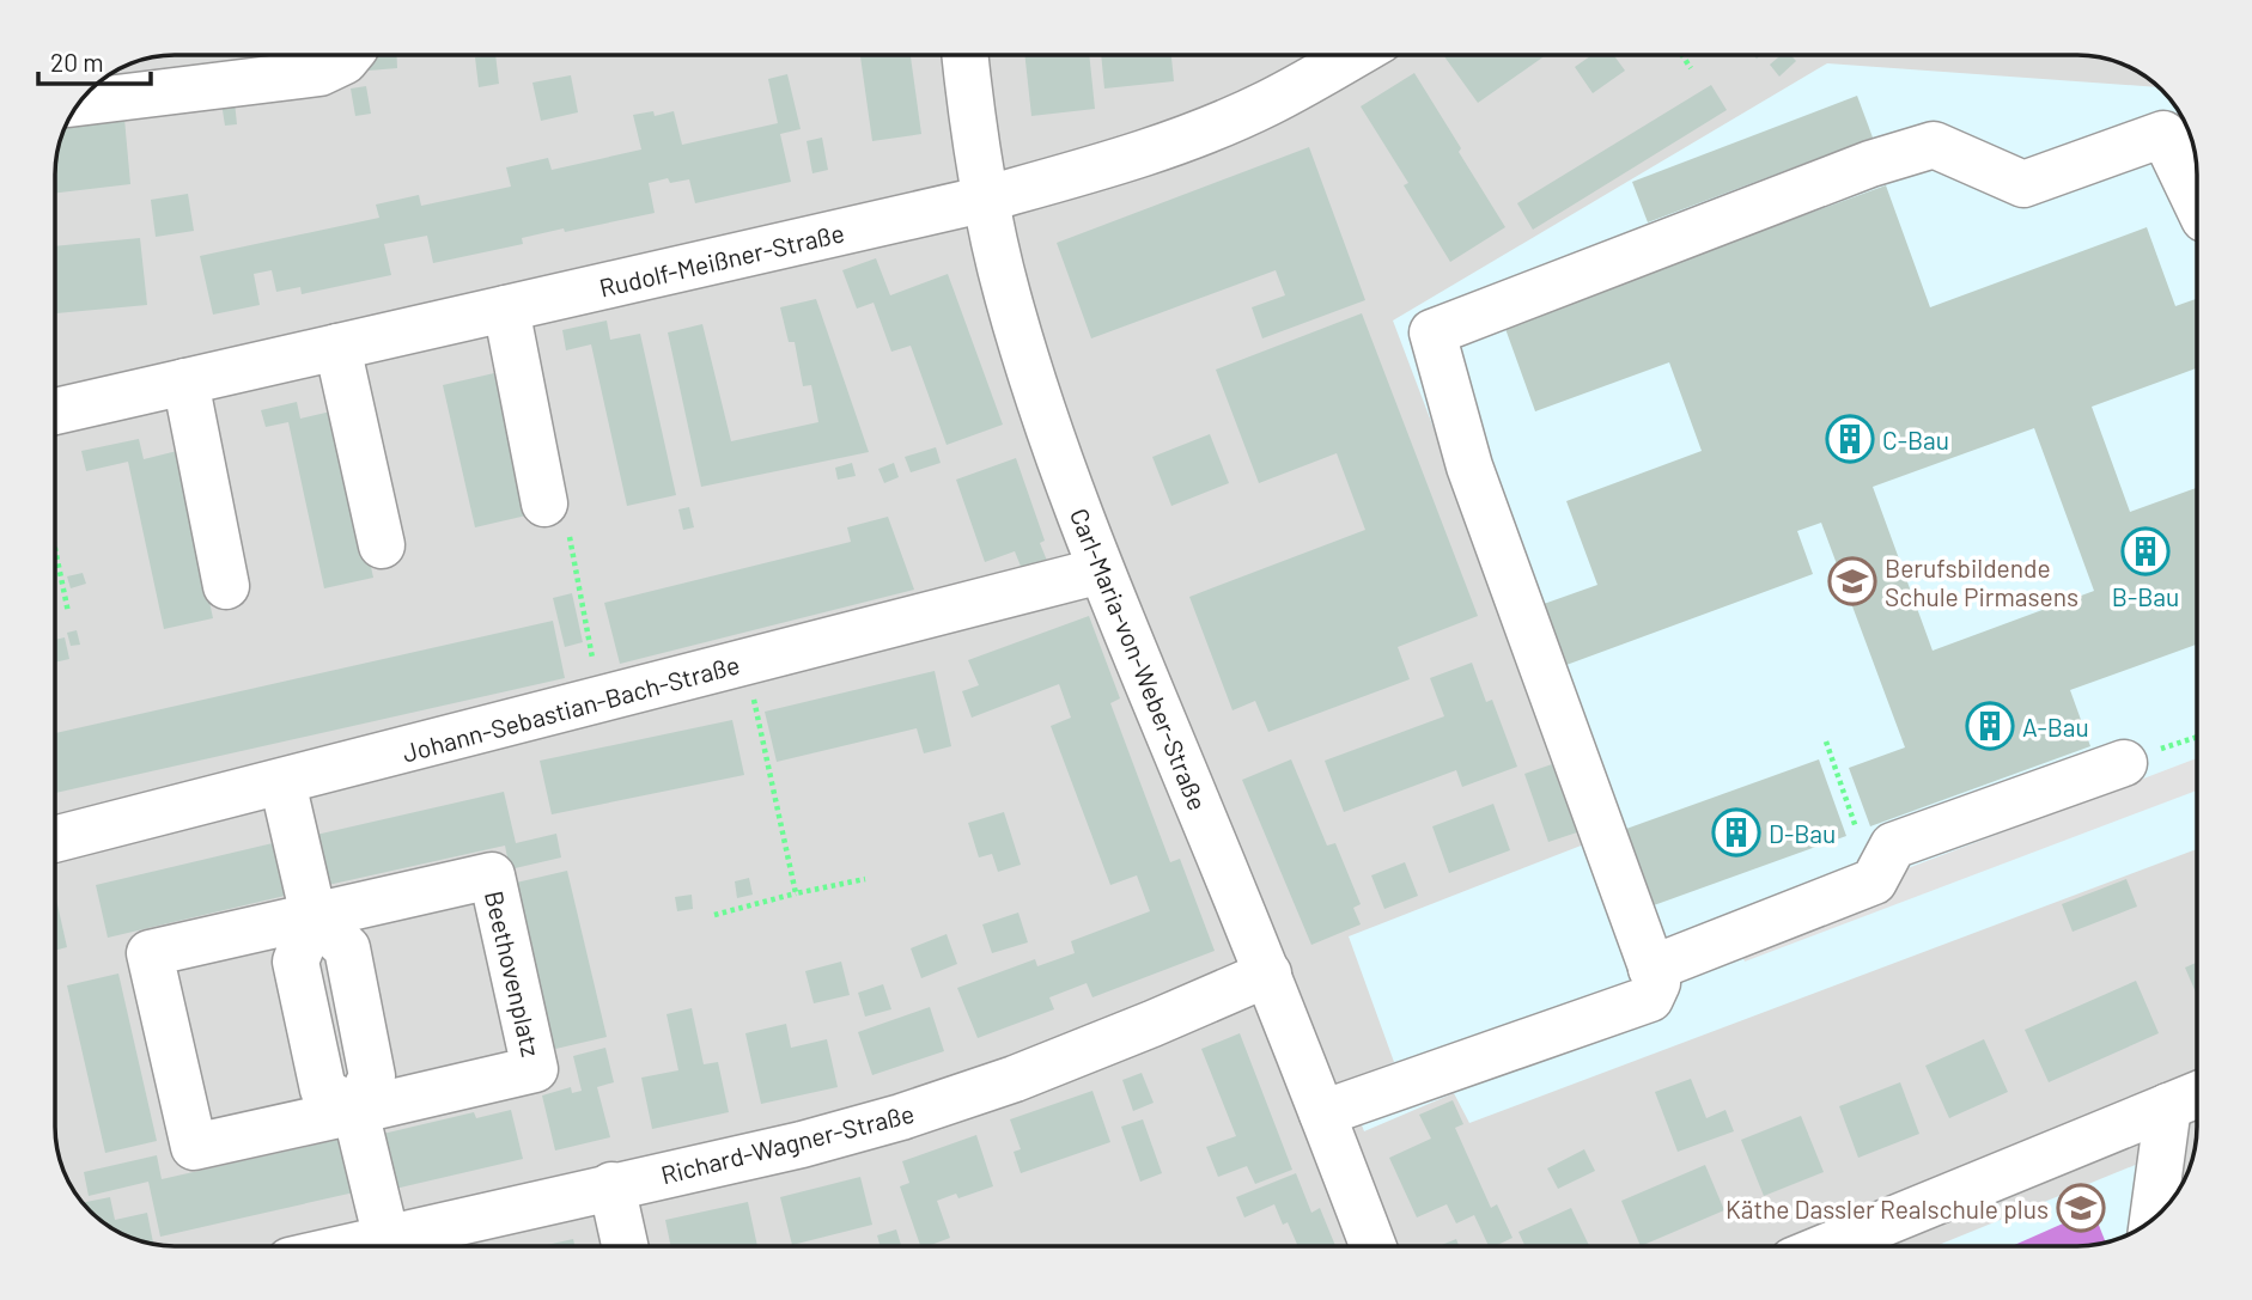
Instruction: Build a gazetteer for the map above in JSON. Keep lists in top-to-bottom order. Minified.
{"streets":{"street":["Rudolf-Meißner-Straße","Carl-Maria-von-Weber-Straße","Johann-Sebastian-Bach-Straße","Beethovenplatz","Richard-Wagner-Straße"]},"crossings":[["Rudolf-Meißner-Straße","Carl-Maria-von-Weber-Straße"],["Carl-Maria-von-Weber-Straße","Johann-Sebastian-Bach-Straße"],["Carl-Maria-von-Weber-Straße","Richard-Wagner-Straße"]],"places":{"building":["C-Bau","B-Bau","A-Bau","D-Bau"],"school or university":["Berufsbildende Schule Pirmasens","Käthe Dassler Realschule plus"]},"scale_bar":"20 m"}
